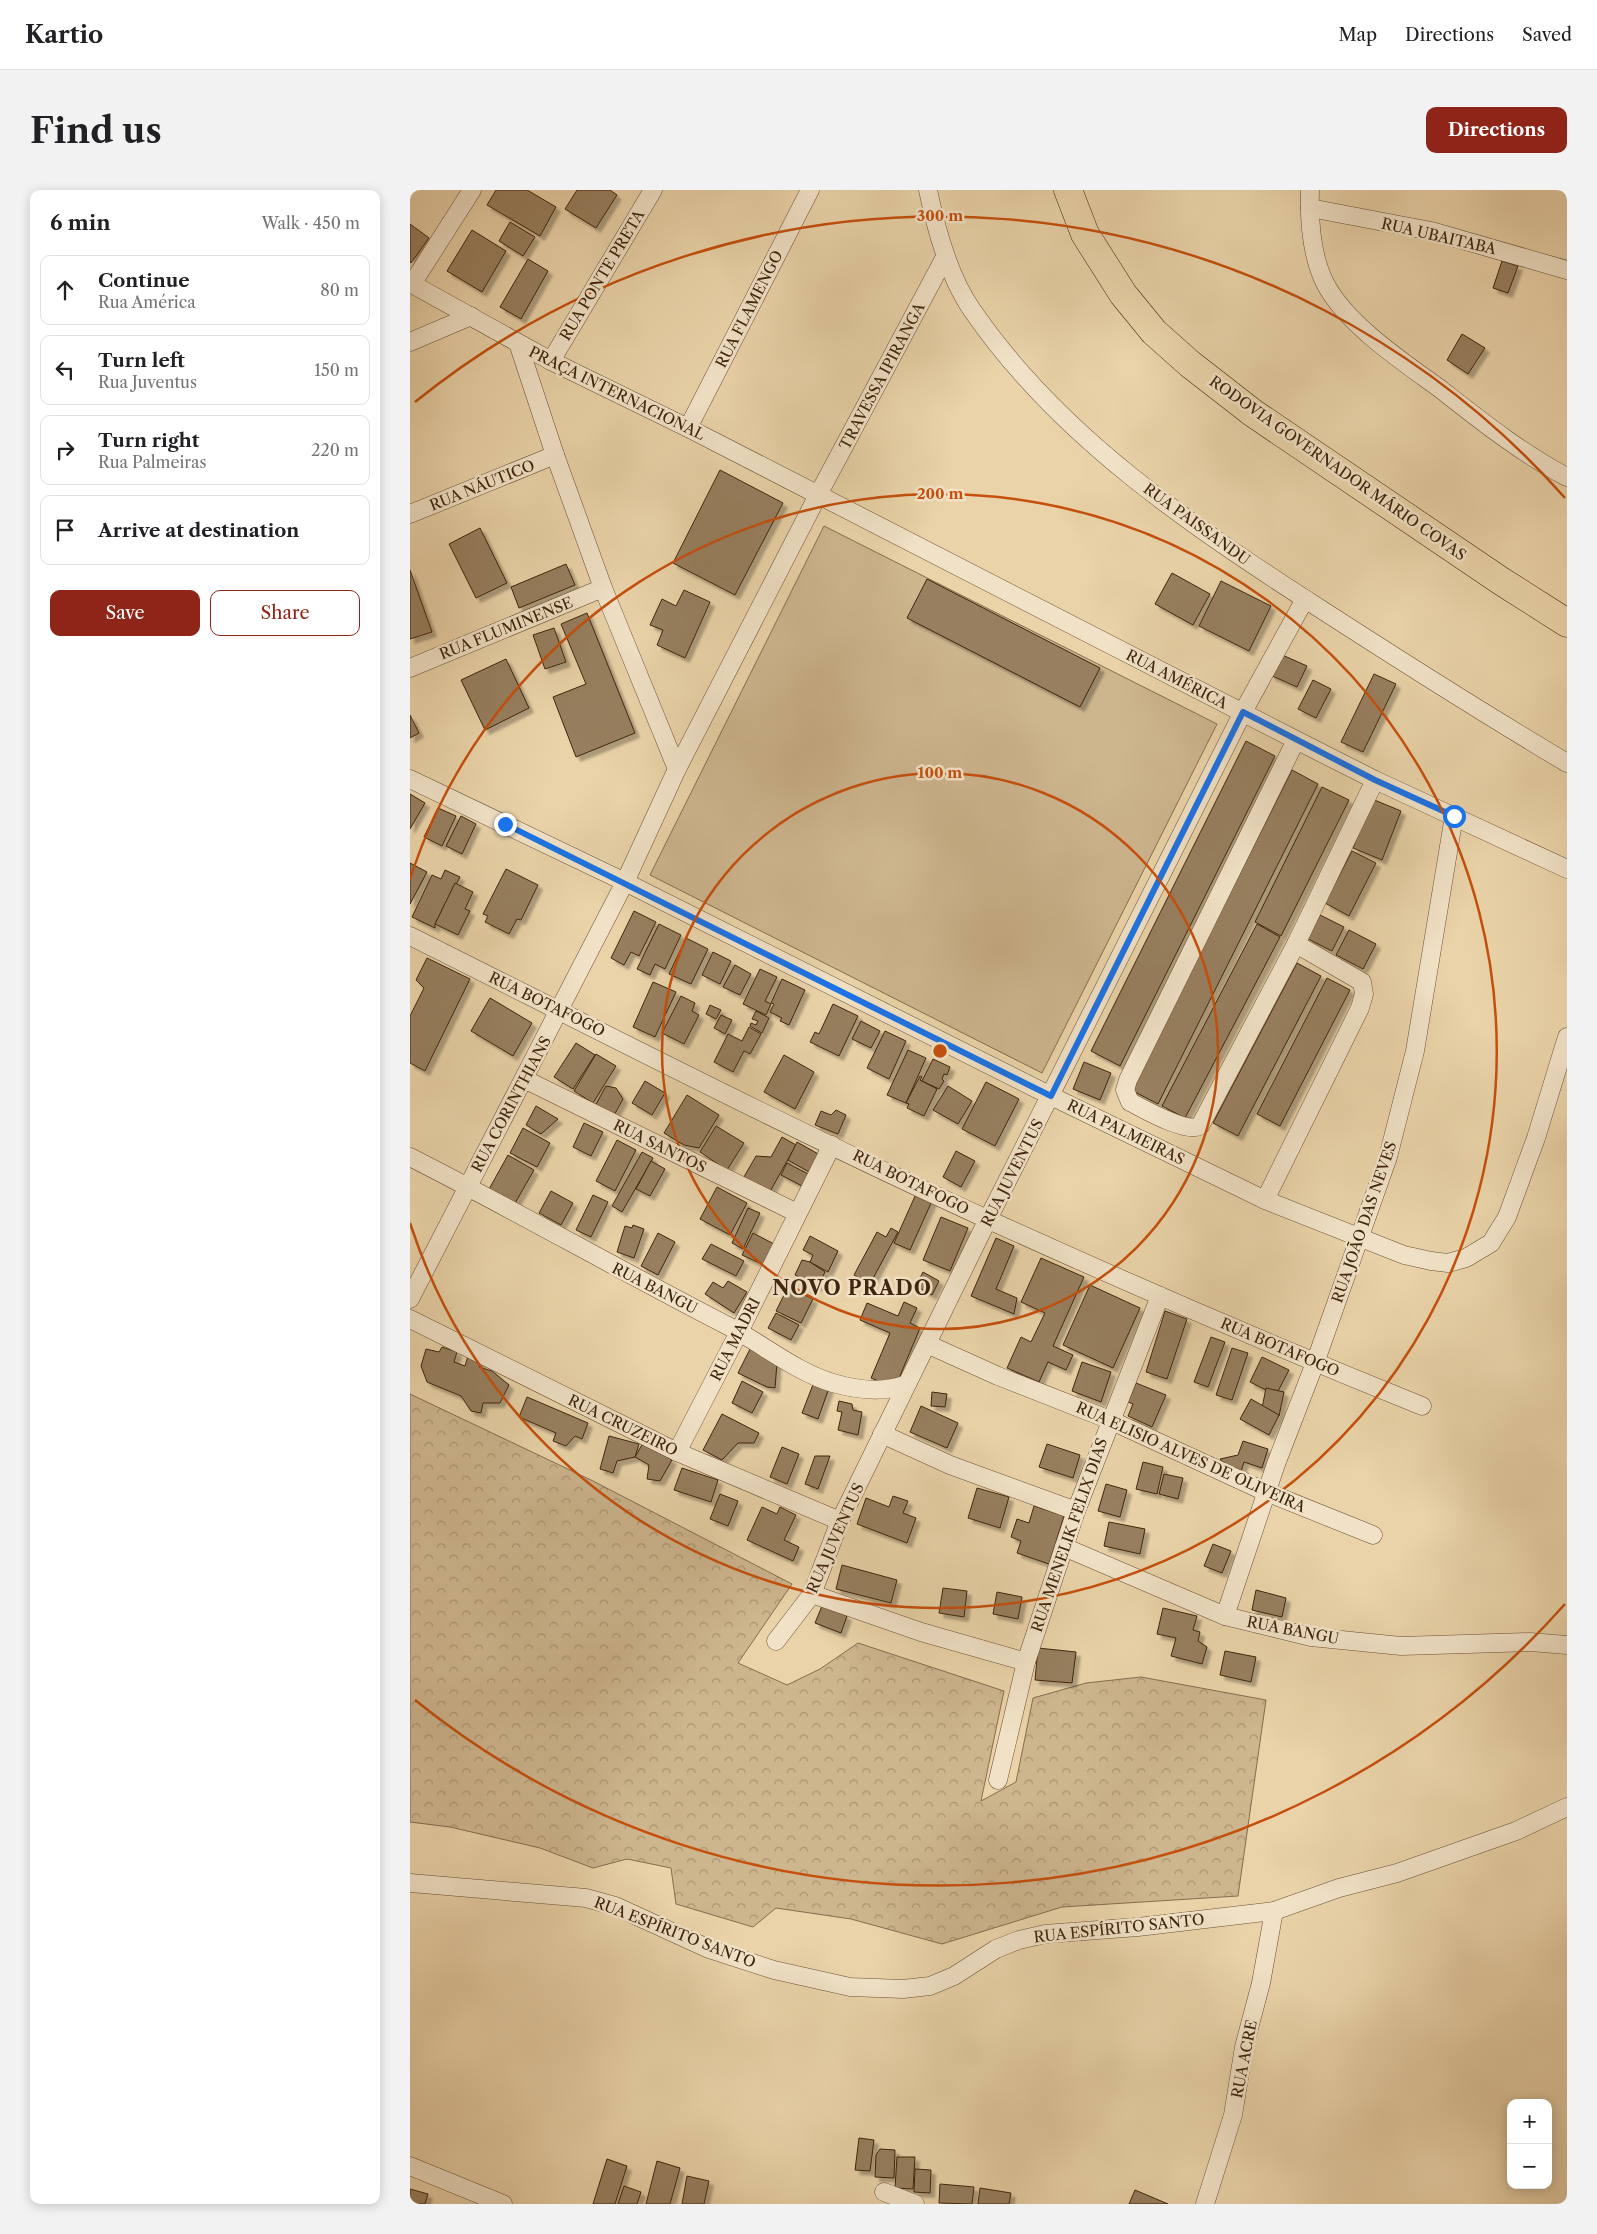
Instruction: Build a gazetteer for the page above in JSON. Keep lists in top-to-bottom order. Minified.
{"streets":{"highway":["RODOVIA GOVERNADOR MÁRIO COVAS"],"street":["RUA UBAITABA","RUA PONTE PRETA","RUA FLAMENGO","TRAVESSA IPIRANGA","PRAÇA INTERNACIONAL","RUA NÁUTICO","RUA PAISSANDU","RUA FLUMINENSE","RUA AMÉRICA","RUA BOTAFOGO","RUA CORINTHIANS","RUA PALMEIRAS","RUA SANTOS","RUA JUVENTUS","RUA JOÃO DAS NEVES","RUA BANGU","RUA MADRI","RUA CRUZEIRO","RUA ELISIO ALVES DE OLIVEIRA","RUA MENELIK FELIX DIAS","RUA ESPÍRITO SANTO","RUA ACRE"]},"crossings":[["RUA PONTE PRETA","PRAÇA INTERNACIONAL"],["RUA FLAMENGO","PRAÇA INTERNACIONAL"],["TRAVESSA IPIRANGA","PRAÇA INTERNACIONAL"],["TRAVESSA IPIRANGA","RUA PAISSANDU"],["TRAVESSA IPIRANGA","RUA AMÉRICA"],["PRAÇA INTERNACIONAL","RUA NÁUTICO"],["PRAÇA INTERNACIONAL","RUA FLUMINENSE"],["PRAÇA INTERNACIONAL","RUA AMÉRICA"],["RUA PAISSANDU","RUA JUVENTUS"],["RUA AMÉRICA","RUA JUVENTUS"],["RUA AMÉRICA","RUA JOÃO DAS NEVES"],["RUA BOTAFOGO","RUA CORINTHIANS"],["RUA BOTAFOGO","RUA JUVENTUS"],["RUA BOTAFOGO","RUA JOÃO DAS NEVES"],["RUA BOTAFOGO","RUA MADRI"],["RUA BOTAFOGO","RUA MENELIK FELIX DIAS"],["RUA CORINTHIANS","RUA PALMEIRAS"],["RUA CORINTHIANS","RUA SANTOS"],["RUA CORINTHIANS","RUA BANGU"],["RUA PALMEIRAS","RUA JUVENTUS"],["RUA PALMEIRAS","RUA JOÃO DAS NEVES"],["RUA SANTOS","RUA MADRI"],["RUA JUVENTUS","RUA BANGU"],["RUA JUVENTUS","RUA CRUZEIRO"],["RUA JUVENTUS","RUA ELISIO ALVES DE OLIVEIRA"],["RUA JOÃO DAS NEVES","RUA BANGU"],["RUA JOÃO DAS NEVES","RUA ELISIO ALVES DE OLIVEIRA"],["RUA BANGU","RUA MADRI"],["RUA BANGU","RUA MENELIK FELIX DIAS"],["RUA MADRI","RUA CRUZEIRO"],["RUA ELISIO ALVES DE OLIVEIRA","RUA MENELIK FELIX DIAS"],["RUA ESPÍRITO SANTO","RUA ACRE"]],"districts":["NOVO PRADO"],"page":{"header":"Kartio","nav":["Map","Directions","Saved"],"buttons":["Directions",["Save","Share"]],"title":"Find us","heading":["6 min","Walk · 450 m"],"list":[["Continue","Rua América","80 m"],["Turn left","Rua Juventus","150 m"],["Turn right","Rua Palmeiras","220 m"],"Arrive at destination"],"map_buttons":["+","−"]},"rings":["300 m","200 m","100 m"]}
